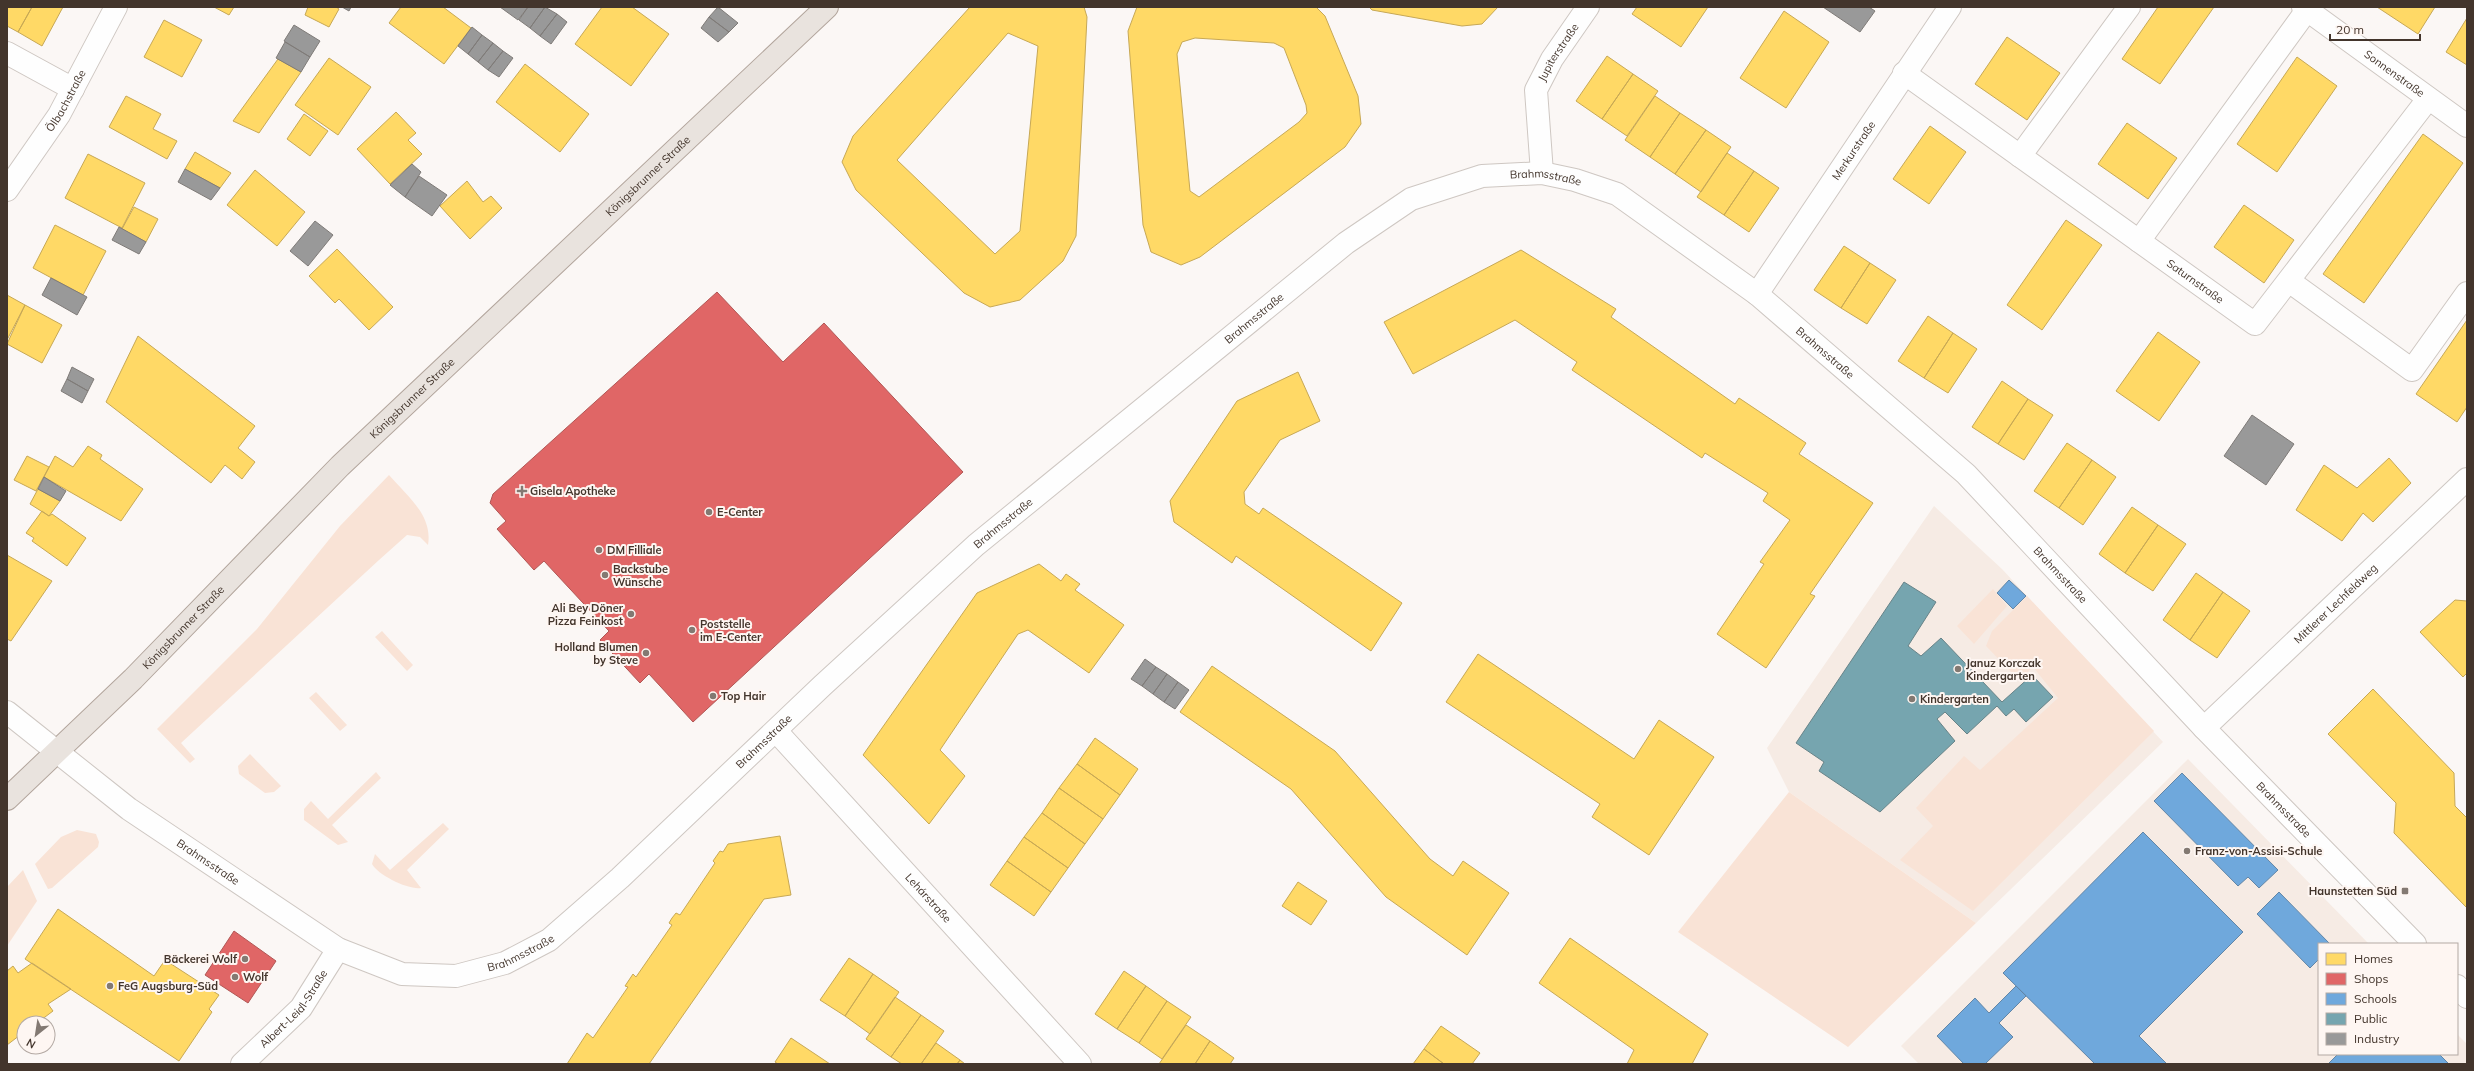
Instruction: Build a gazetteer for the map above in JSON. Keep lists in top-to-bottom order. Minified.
{"streets":{"main road":["Königsbrunner Straße"],"street":["Jupiterstraße","Sonnenstraße","Ölbachstraße","Merkurstraße","Brahmsstraße","Saturnstraße","Mittlerer Lechfeldweg","Lehárstraße","Albert-Leidl-Straße"]},"crossings":[["Jupiterstraße","Brahmsstraße"],["Sonnenstraße","Saturnstraße"],["Merkurstraße","Brahmsstraße"],["Merkurstraße","Saturnstraße"],["Königsbrunner Straße","Brahmsstraße"],["Brahmsstraße","Mittlerer Lechfeldweg"],["Brahmsstraße","Lehárstraße"],["Brahmsstraße","Albert-Leidl-Straße"]],"places":{"health":["Gisela Apotheke"],"other":["E-Center","DM Filliale","Backstube Wünsche","Ali Bey Döner Pizza Feinkost","Poststelle im E-Center","Holland Blumen by Steve","Januz Korczak Kindergarten","Top Hair","Kindergarten","Franz-von-Assisi-Schule","Bäckerei Wolf","Wolf","FeG Augsburg-Süd"],"transit":["Haunstetten Süd"]},"legend":["Homes","Shops","Schools","Public","Industry"],"scale_bar":"20 m","north":"bottom left"}
